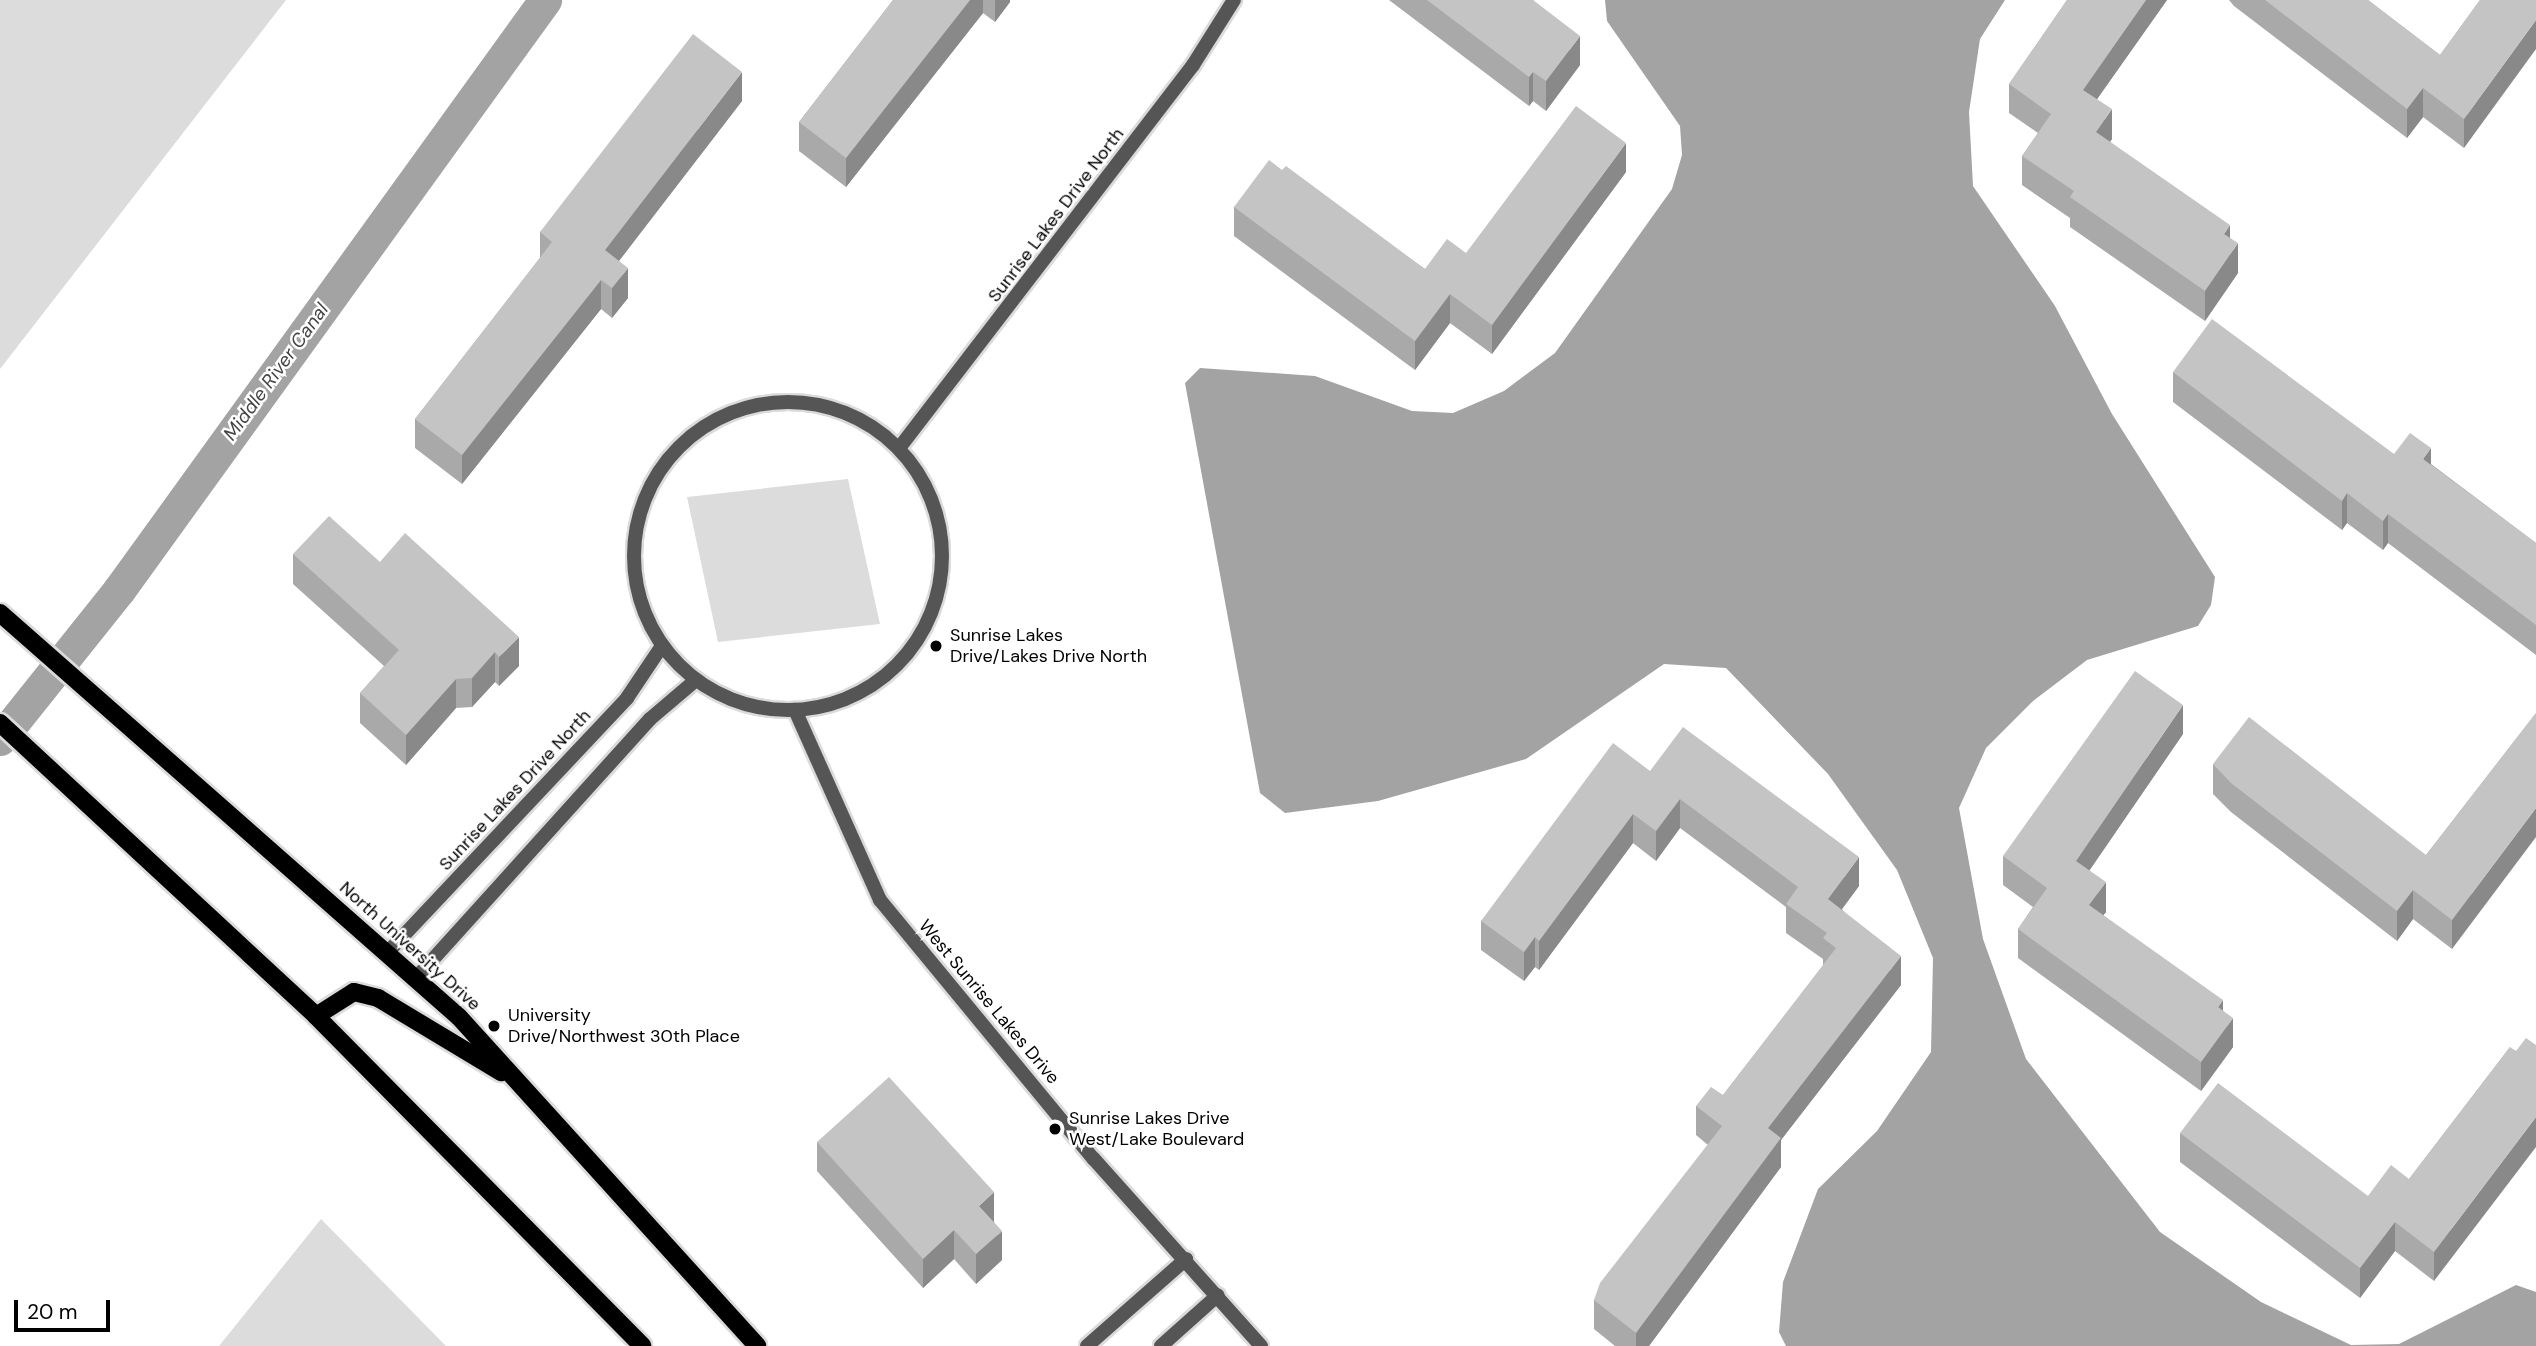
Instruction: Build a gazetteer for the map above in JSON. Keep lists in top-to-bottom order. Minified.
{"streets":{"main road":["North University Drive"],"street":["Sunrise Lakes Drive North","West Sunrise Lakes Drive"]},"crossings":[["Sunrise Lakes Drive North","North University Drive"]],"water":["Middle River Canal"],"places":["Sunrise Lakes Drive/Lakes Drive North","University Drive/Northwest 30th Place","Sunrise Lakes Drive West/Lake Boulevard"],"scale_bar":"20 m"}
